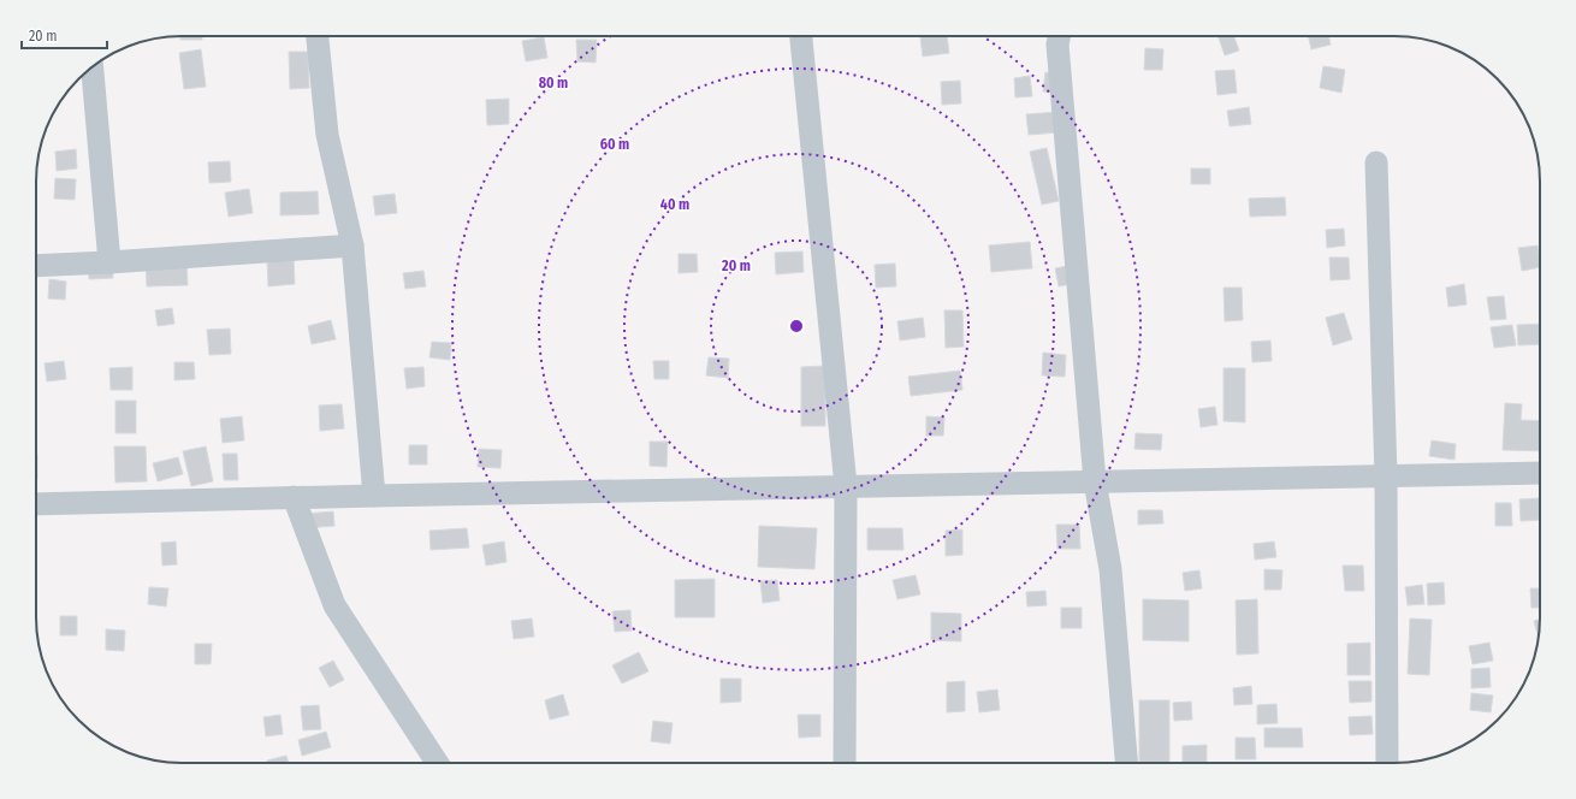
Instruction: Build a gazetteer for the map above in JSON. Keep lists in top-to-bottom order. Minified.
{"scale_bar":"20 m","rings":["80 m","60 m","40 m","20 m"]}
